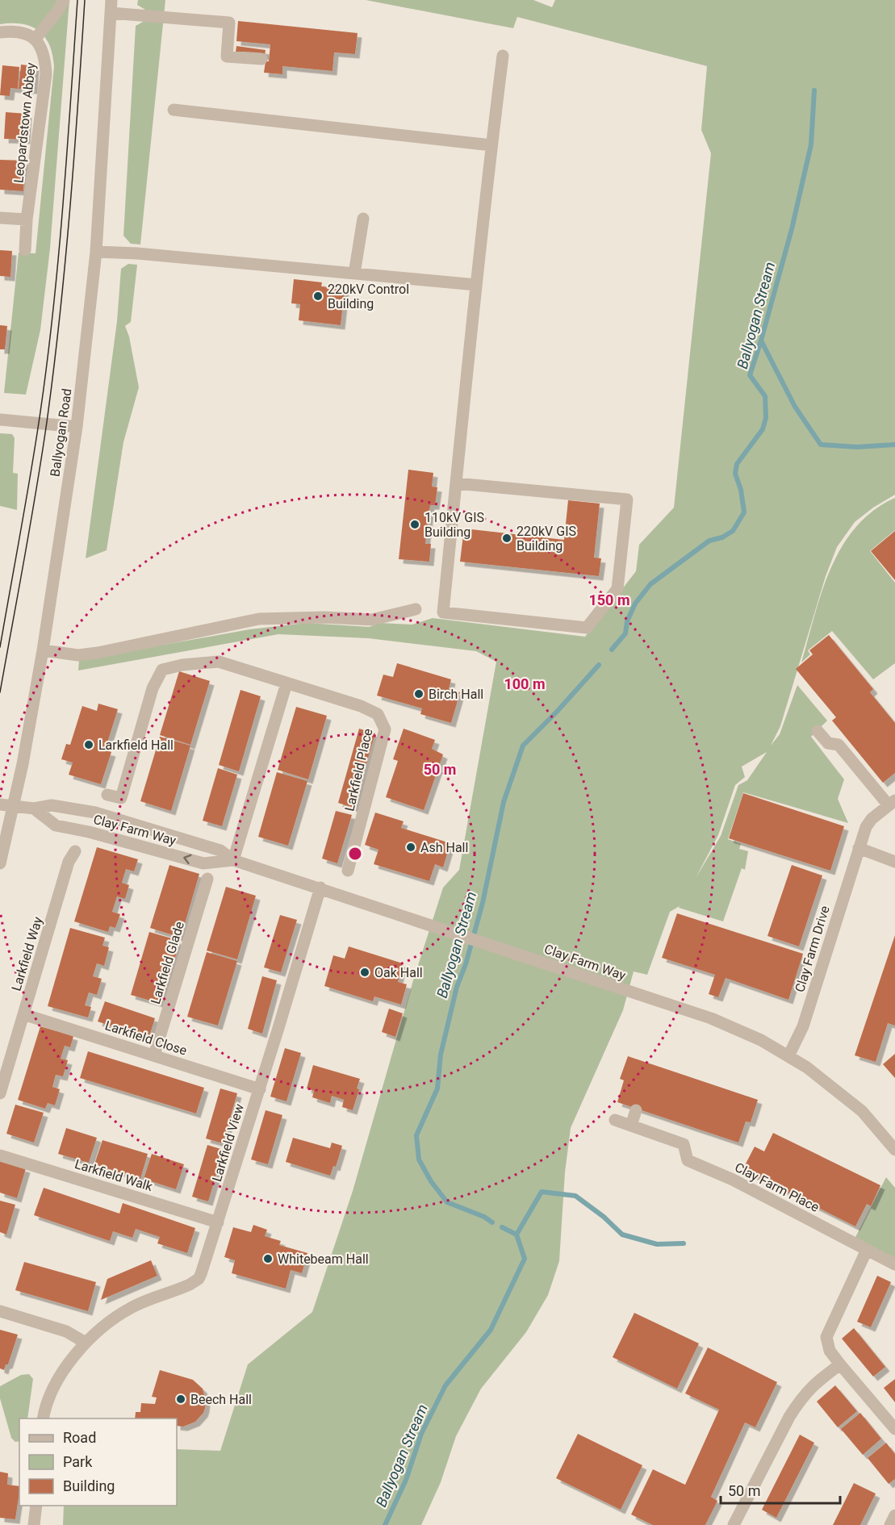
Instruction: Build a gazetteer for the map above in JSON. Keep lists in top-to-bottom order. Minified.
{"streets":{"street":["Leopardstown Abbey","Ballyogan Road","Larkfield Place","Clay Farm Way","Clay Farm Drive","Larkfield Way","Larkfield Glade","Larkfield Close","Larkfield View","Larkfield Walk","Clay Farm Place"]},"crossings":[["Ballyogan Road","Clay Farm Way"],["Clay Farm Way","Clay Farm Drive"],["Clay Farm Way","Larkfield View"],["Larkfield Way","Larkfield Close"],["Larkfield Glade","Larkfield Close"],["Larkfield Close","Larkfield View"],["Larkfield View","Larkfield Walk"]],"water":["Ballyogan Stream"],"places":["220kV Control Building","110kV GIS Building","220kV GIS Building","Birch Hall","Larkfield Hall","Ash Hall","Oak Hall","Whitebeam Hall","Beech Hall"],"legend":["Road","Park","Building"],"scale_bar":"50 m","rings":["150 m","100 m","50 m"]}
